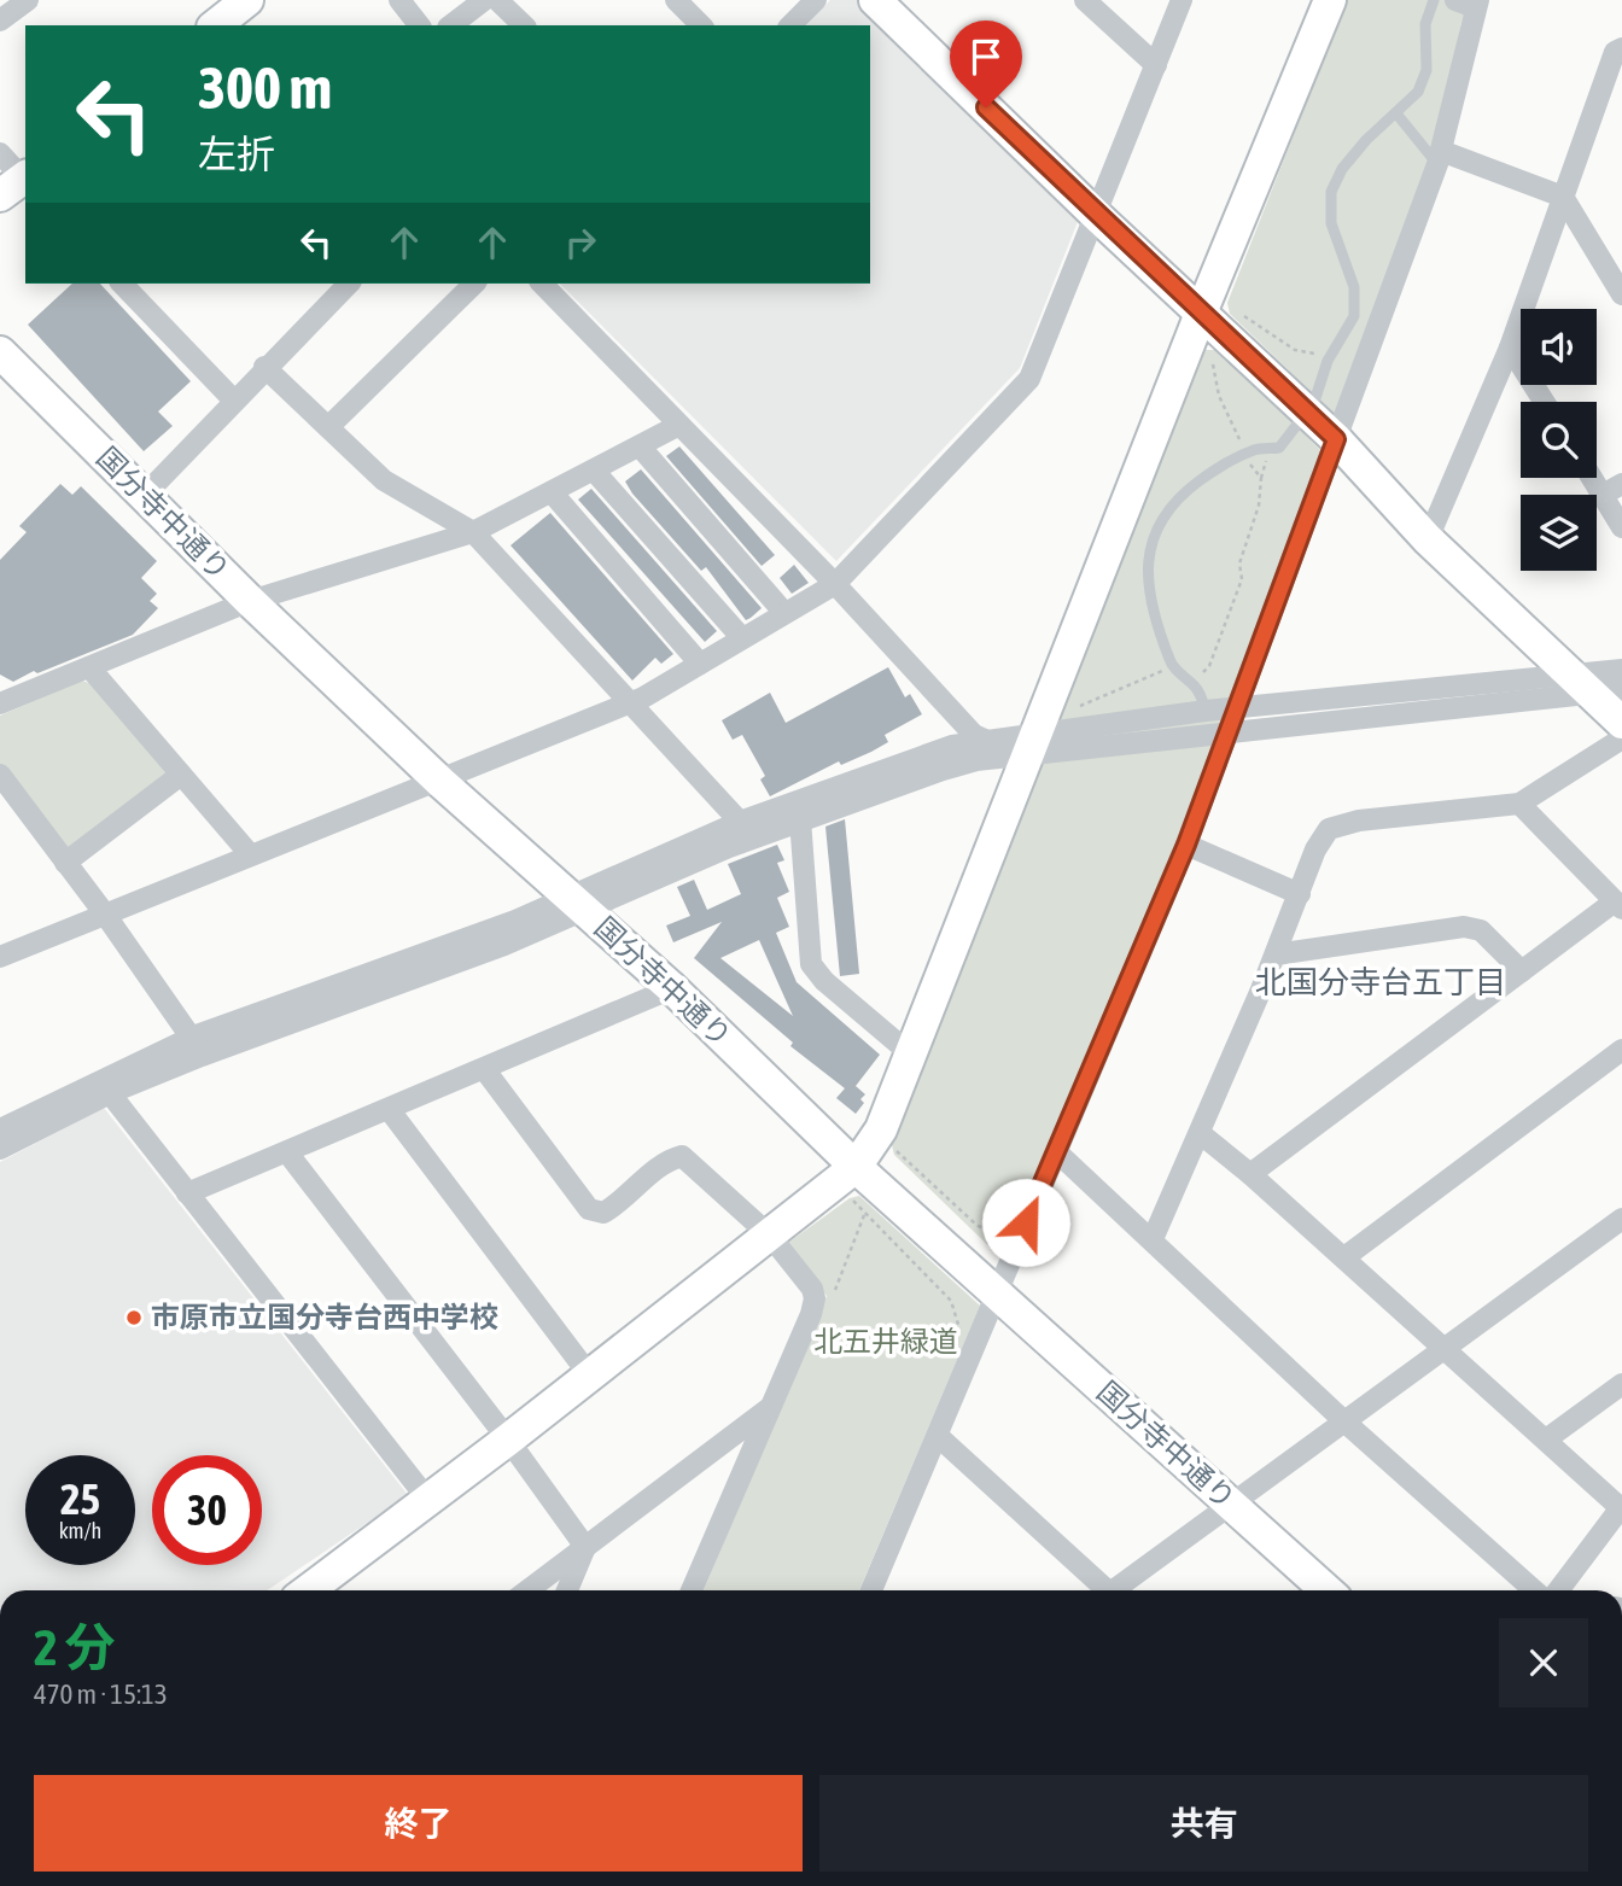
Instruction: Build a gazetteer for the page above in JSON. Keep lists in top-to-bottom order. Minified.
{"streets":{"street":["国分寺中通り"]},"districts":["北国分寺台五丁目"],"parks":["北五井緑道"],"places":["市原市立国分寺台西中学校"],"page":{"turn":["300 m","左折"],"speed":"25 km/h","limit":"30","heading":["2 分","470 m · 15:13"],"buttons":["終了","共有"]}}
